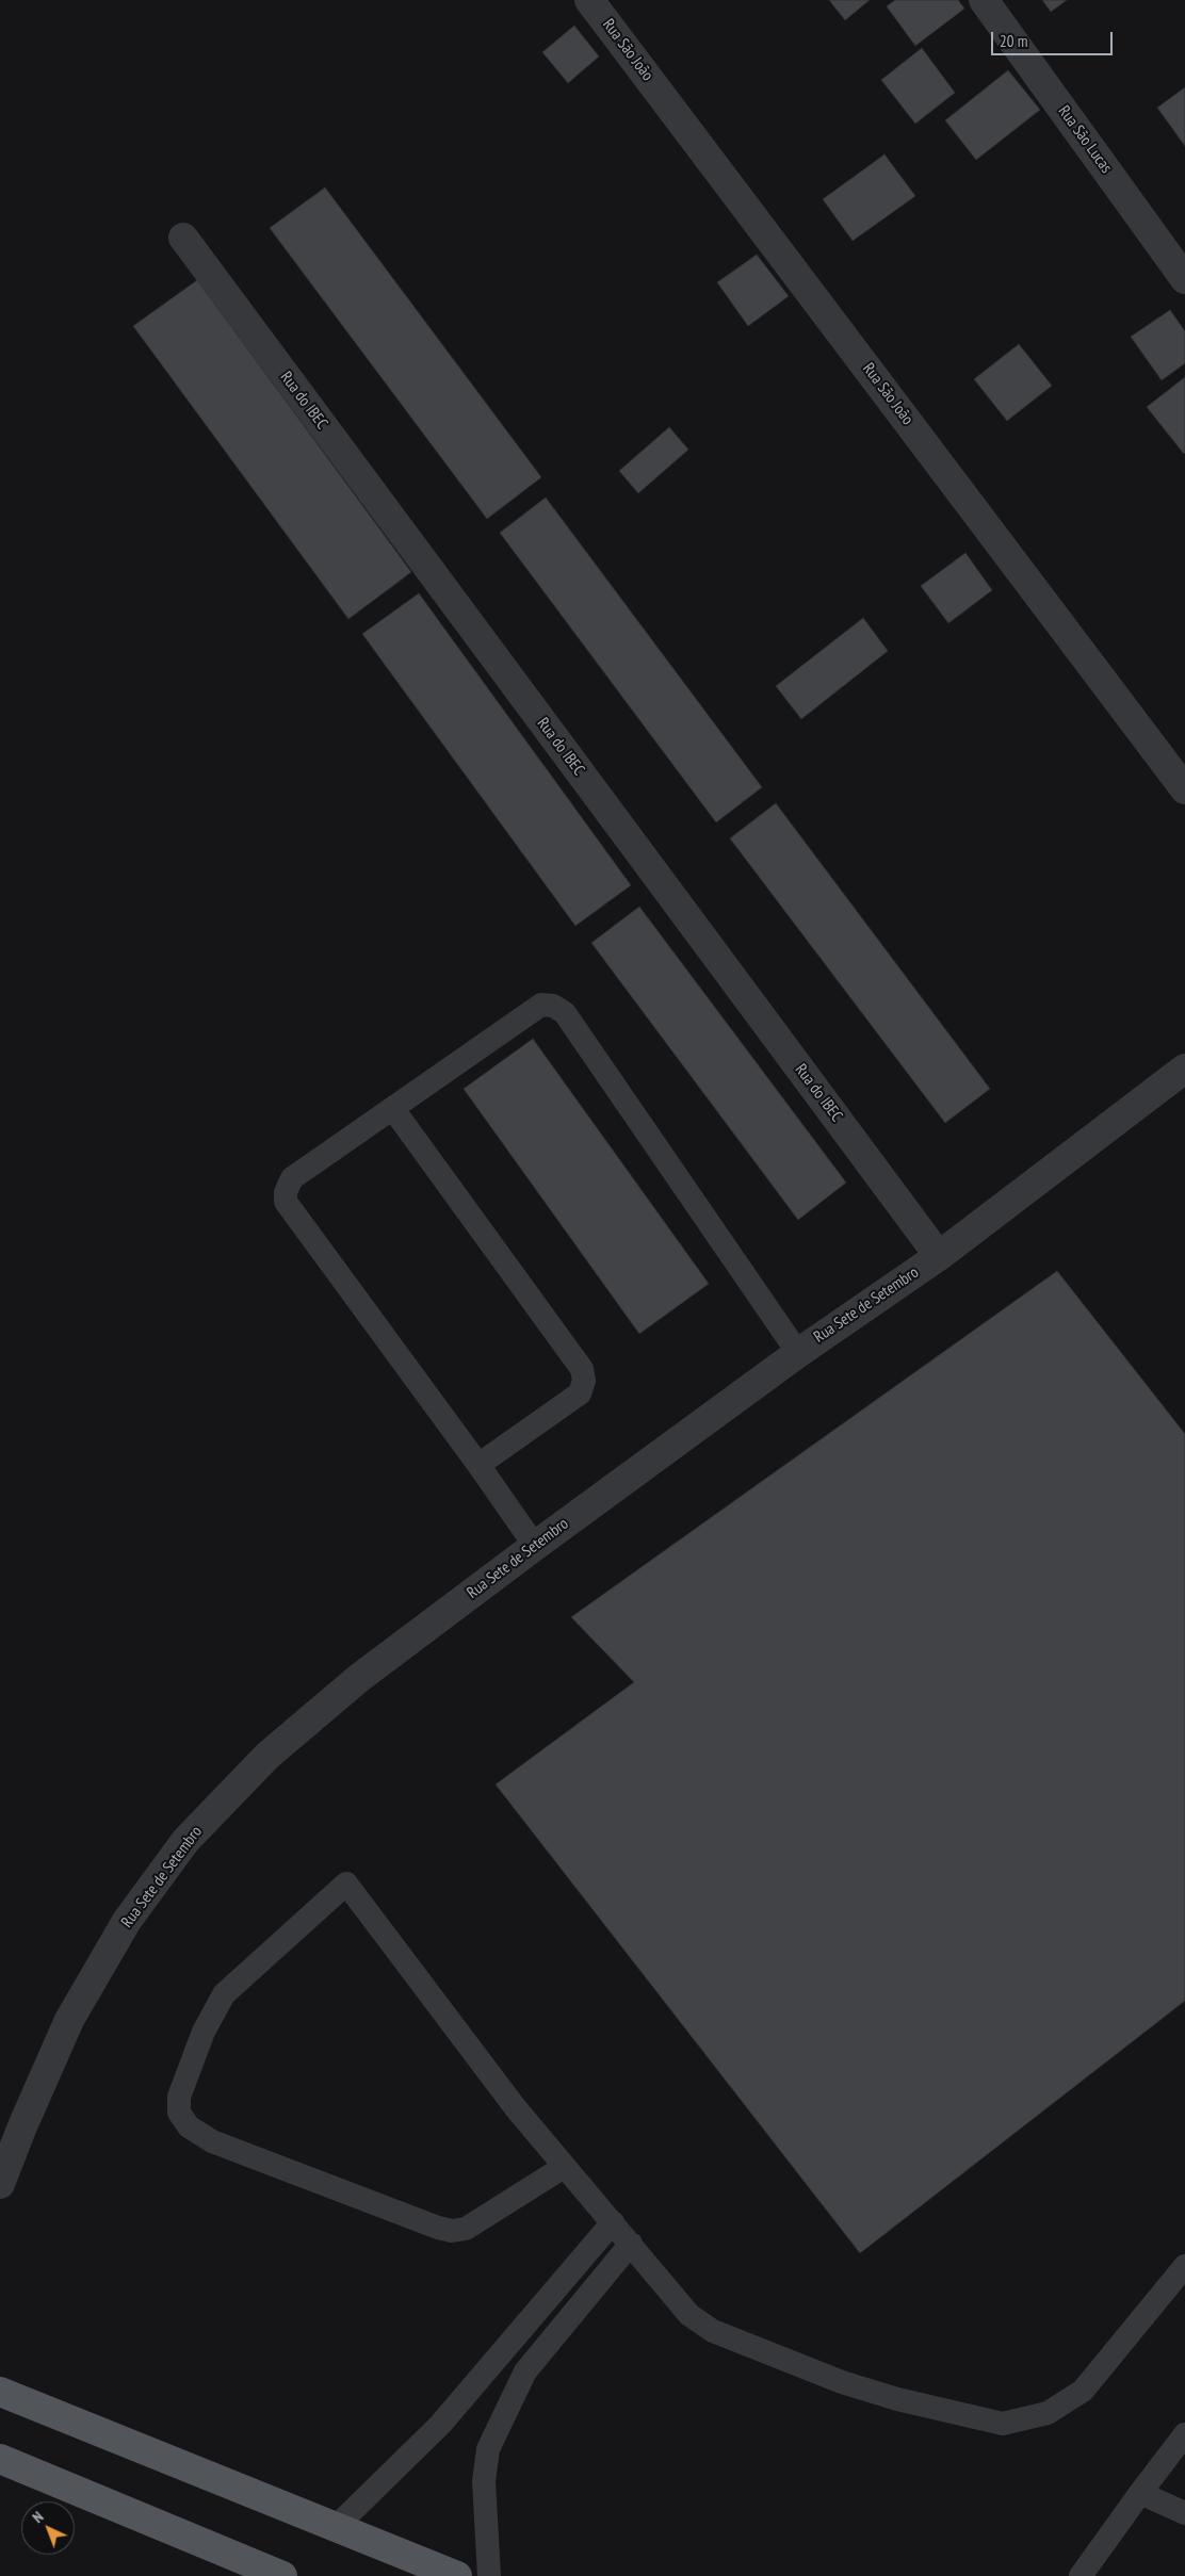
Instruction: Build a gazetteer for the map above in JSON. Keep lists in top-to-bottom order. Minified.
{"streets":{"street":["Rua São João","Rua São Lucas","Rua do IBEC","Rua Sete de Setembro"]},"crossings":[["Rua do IBEC","Rua Sete de Setembro"]],"scale_bar":"20 m","north":"top left"}
